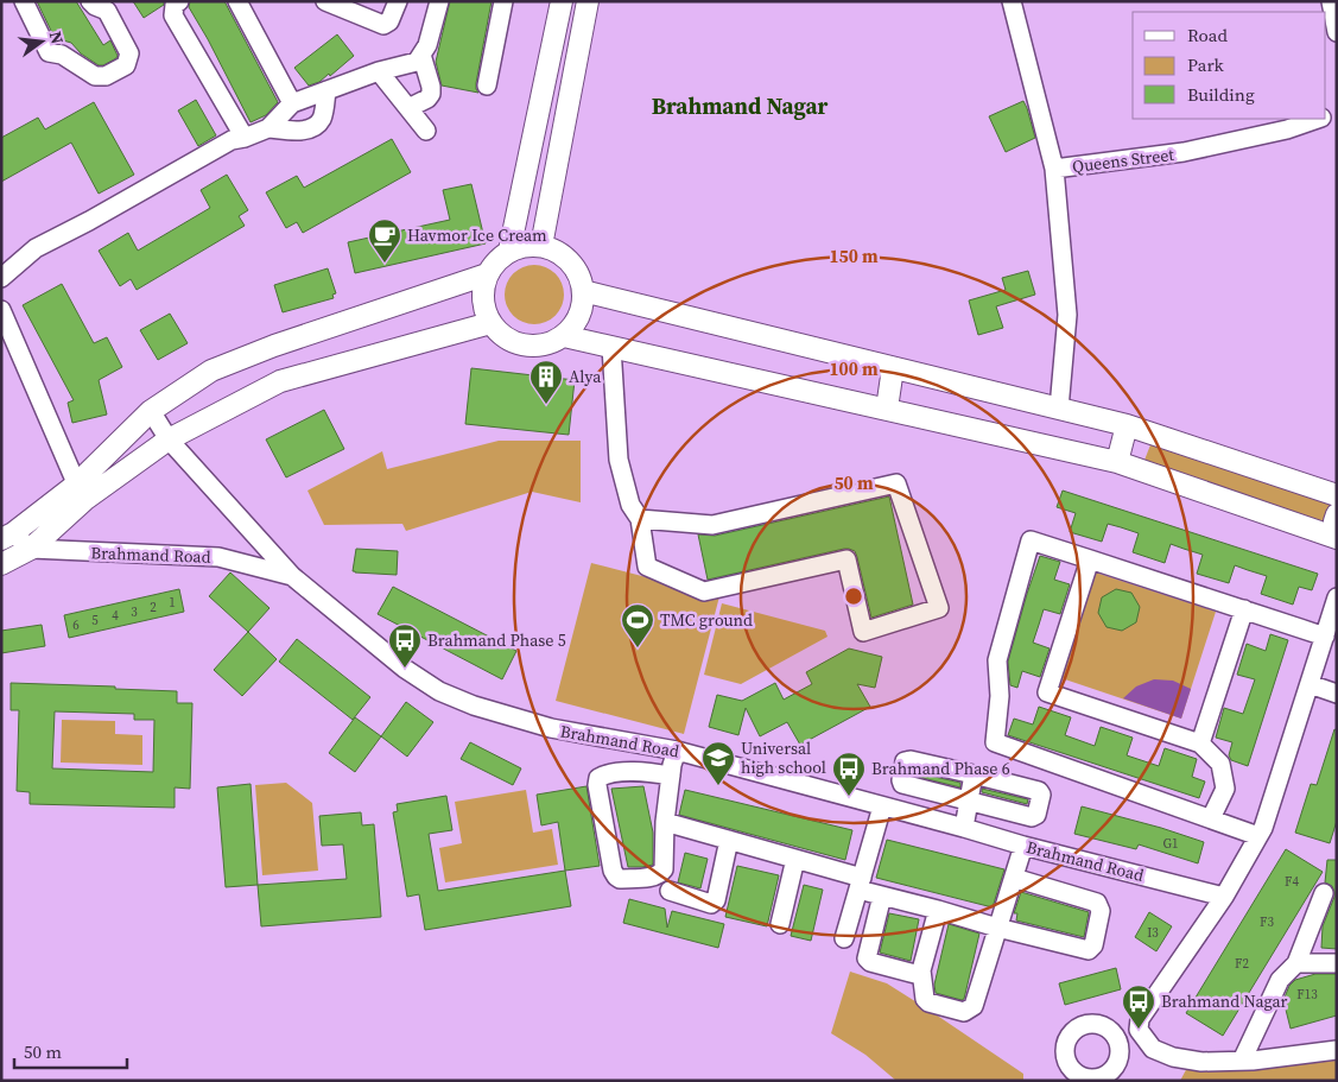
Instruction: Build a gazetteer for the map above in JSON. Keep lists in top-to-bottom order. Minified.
{"streets":{"street":["Queens Street","Brahmand Road"]},"districts":["Brahmand Nagar"],"places":{"cafe":["Havmor Ice Cream"],"building":["Alya"],"sports":["TMC ground"],"bus stop":["Brahmand Phase 5","Brahmand Phase 6","Brahmand Nagar"],"school or university":["Universal high school"]},"house_numbers":["1","2","3","4","5","6","G1","F4","F3","I3","F2","F13"],"legend":["Road","Park","Building"],"scale_bar":"50 m","north":"right","rings":["150 m","100 m","50 m"]}
